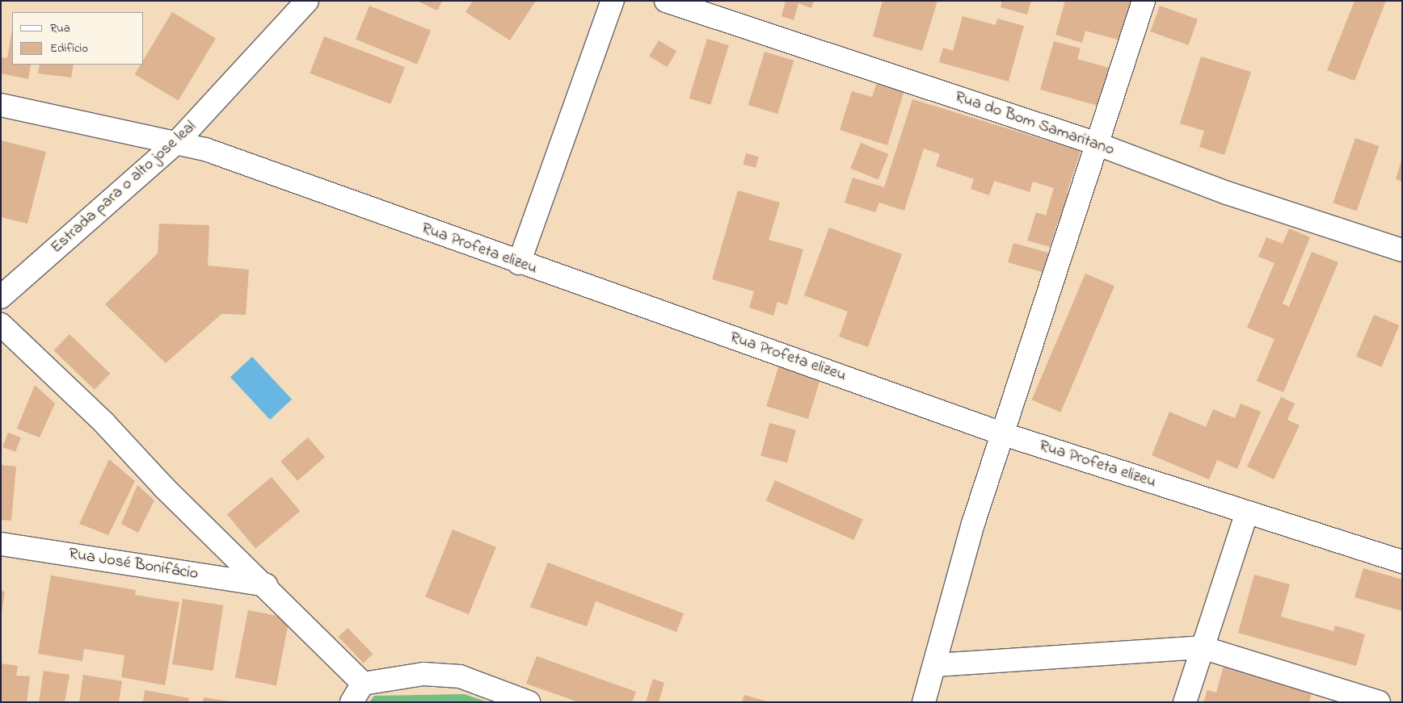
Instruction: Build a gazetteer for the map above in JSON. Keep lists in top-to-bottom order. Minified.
{"streets":{"street":["Rua do Bom Samaritano","Estrada para o alto jose leal","Rua Profeta elizeu","Rua José Bonifácio"]},"crossings":[["Estrada para o alto jose leal","Rua Profeta elizeu"]],"legend":["Rua","Edifício"]}
